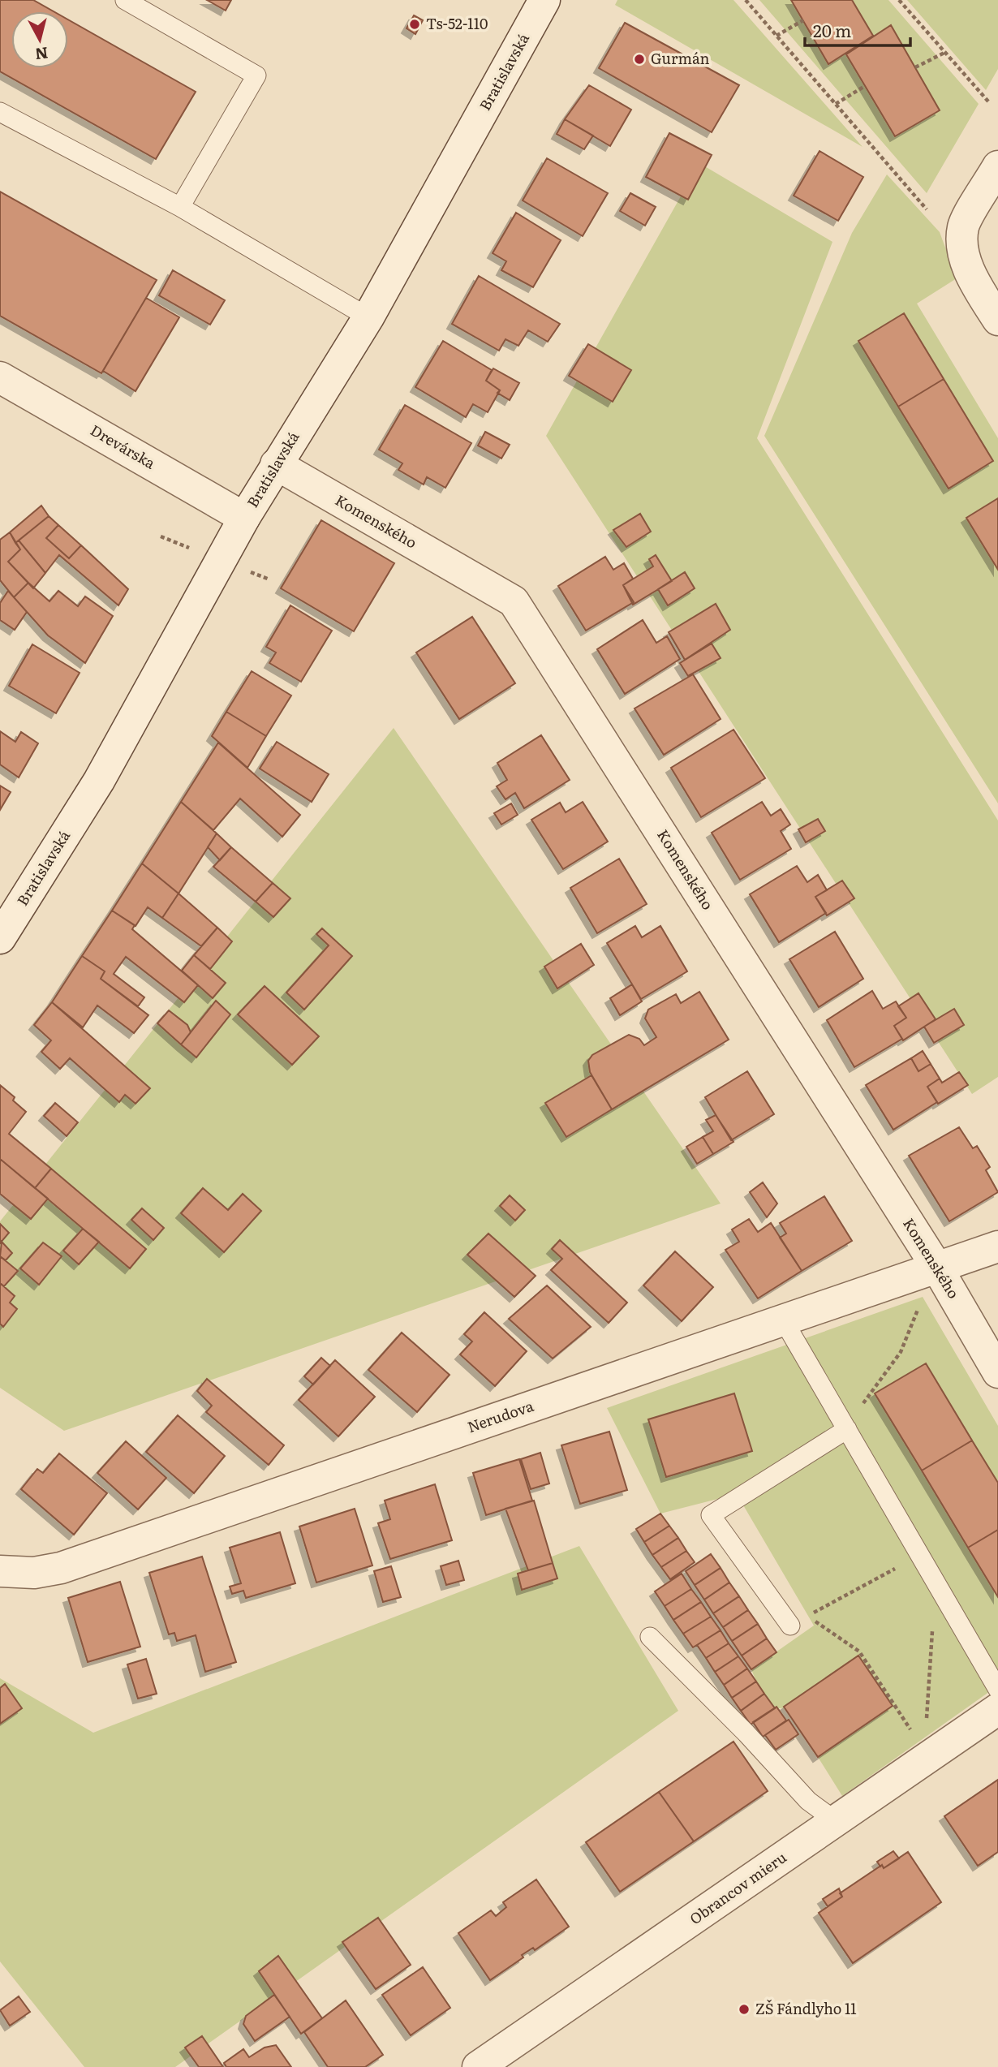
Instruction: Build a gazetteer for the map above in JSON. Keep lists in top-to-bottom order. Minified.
{"streets":{"street":["Bratislavská","Drevárska","Komenského","Nerudova","Obrancov mieru"]},"crossings":[["Bratislavská","Drevárska"],["Bratislavská","Komenského"],["Komenského","Nerudova"]],"places":["Ts-52-110","Gurmán","ZŠ Fándlyho 11"],"scale_bar":"20 m","north":"bottom"}
